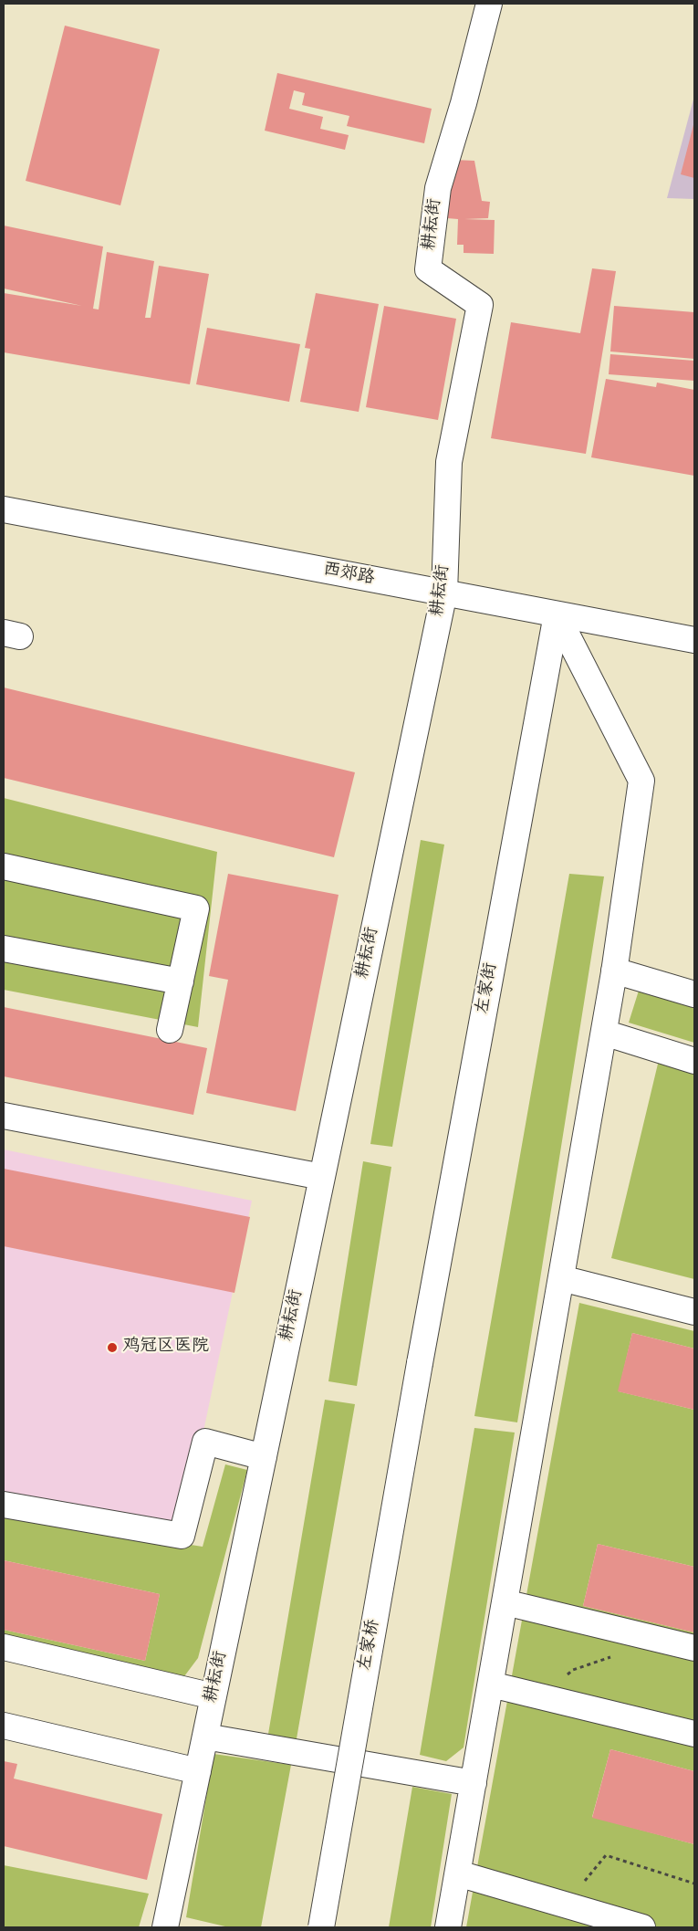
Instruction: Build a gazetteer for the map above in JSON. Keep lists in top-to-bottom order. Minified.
{"streets":{"street":["耕耘街","西郊路","左家街","左家桥"]},"crossings":[["耕耘街","西郊路"],["西郊路","左家街"],["左家街","左家桥"]],"places":["鸡冠区医院"]}
